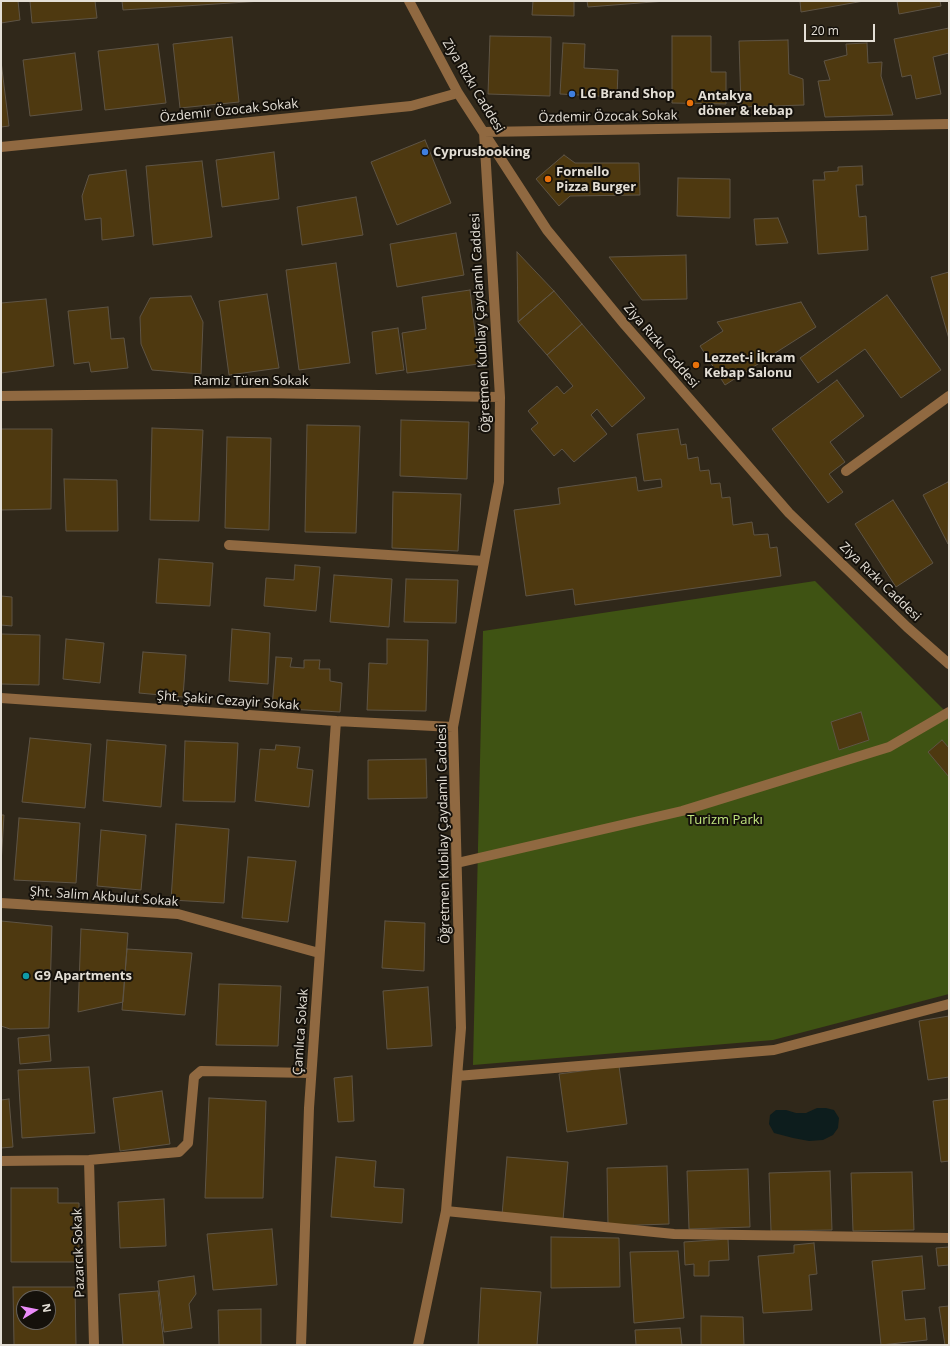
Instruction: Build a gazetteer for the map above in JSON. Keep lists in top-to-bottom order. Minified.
{"streets":{"street":["Ziya Rızkı Caddesi","Özdemir Özocak Sokak","Öğretmen Kubilay Çaydamlı Caddesi","Ramiz Türen Sokak","Şht. Şakir Cezayir Sokak","Şht. Salim Akbulut Sokak","Çamlıca Sokak","Pazarcık Sokak"]},"crossings":[["Ziya Rızkı Caddesi","Özdemir Özocak Sokak"],["Ziya Rızkı Caddesi","Öğretmen Kubilay Çaydamlı Caddesi"],["Özdemir Özocak Sokak","Öğretmen Kubilay Çaydamlı Caddesi"],["Öğretmen Kubilay Çaydamlı Caddesi","Ramiz Türen Sokak"],["Öğretmen Kubilay Çaydamlı Caddesi","Şht. Şakir Cezayir Sokak"],["Şht. Şakir Cezayir Sokak","Çamlıca Sokak"],["Şht. Salim Akbulut Sokak","Çamlıca Sokak"]],"parks":["Turizm Parkı"],"places":["LG Brand Shop","Antakya döner & kebap","Cyprusbooking","Fornello Pizza Burger","Lezzet-i̇ İkram Kebap Salonu","G9 Apartments"],"scale_bar":"20 m","north":"right"}
